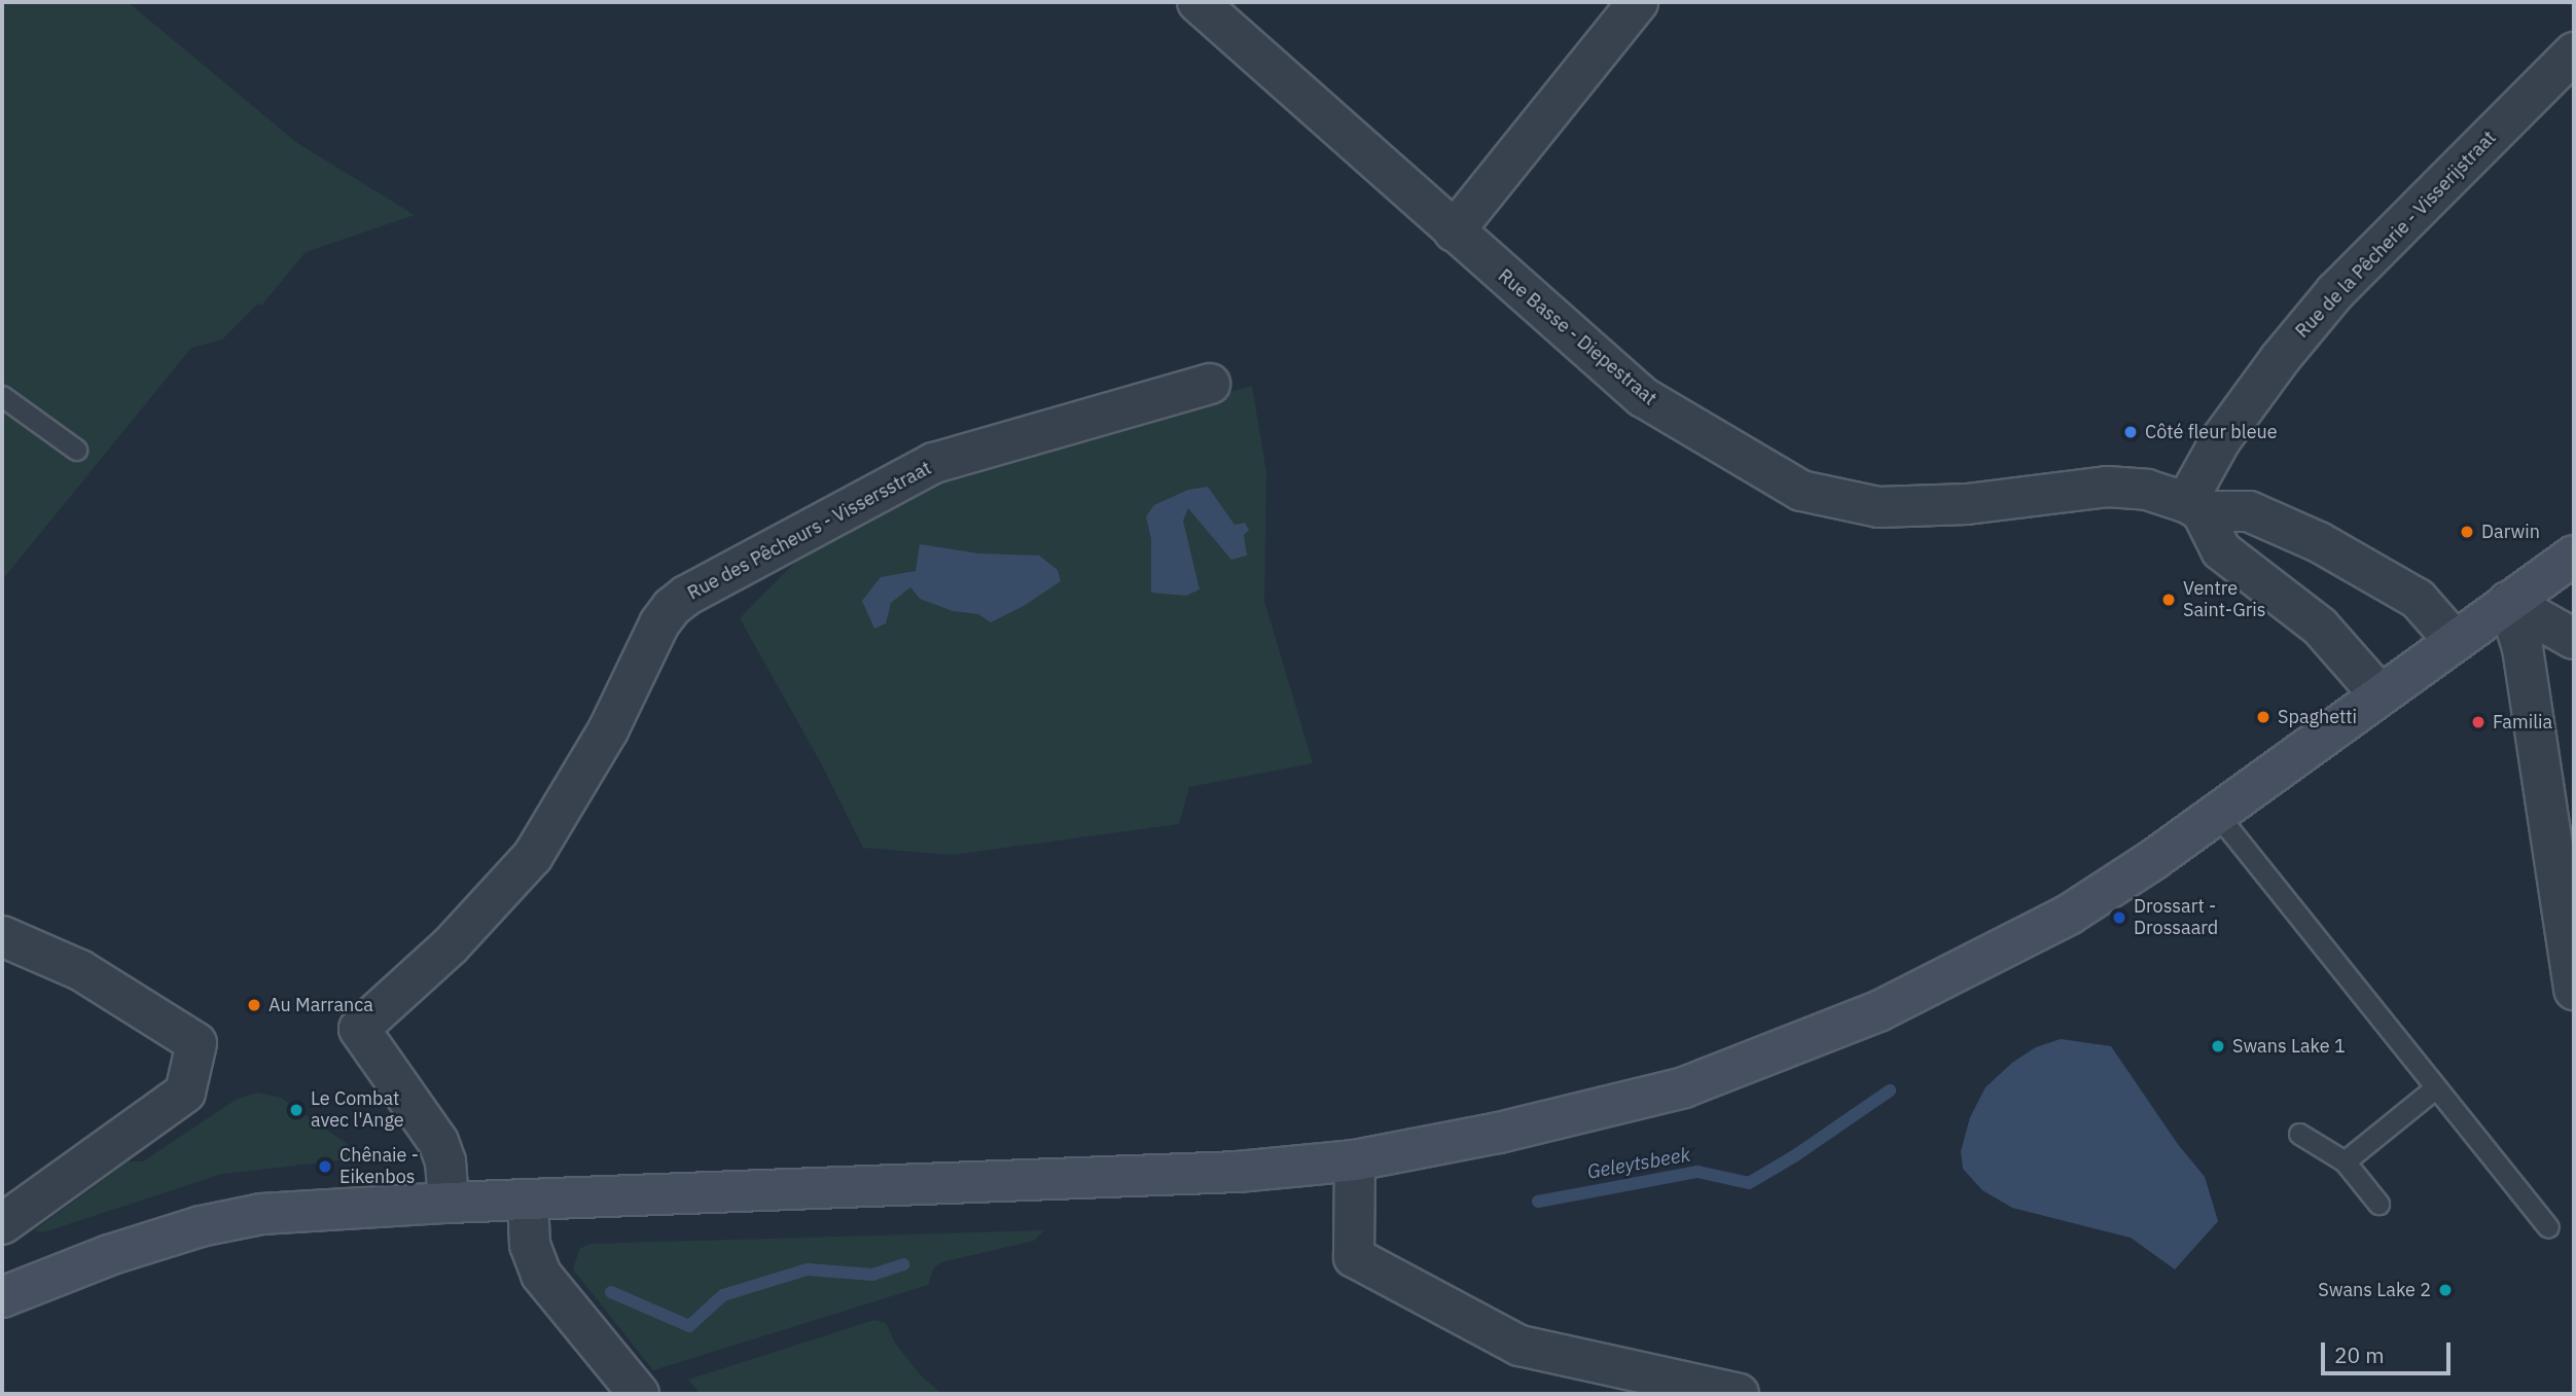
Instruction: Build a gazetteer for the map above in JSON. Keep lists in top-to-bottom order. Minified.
{"streets":{"street":["Rue de la Pêcherie - Visserijstraat","Rue Basse - Diepestraat","Rue des Pêcheurs - Vissersstraat"]},"crossings":[["Rue de la Pêcherie - Visserijstraat","Rue Basse - Diepestraat"]],"water":["Geleytsbeek"],"places":["Côté fleur bleue","Darwin","Ventre Saint-Gris","Spaghetti","Familia","Drossart - Drossaard","Au Marranca","Swans Lake 1","Le Combat avec l'Ange","Chênaie - Eikenbos","Swans Lake 2"],"scale_bar":"20 m"}
